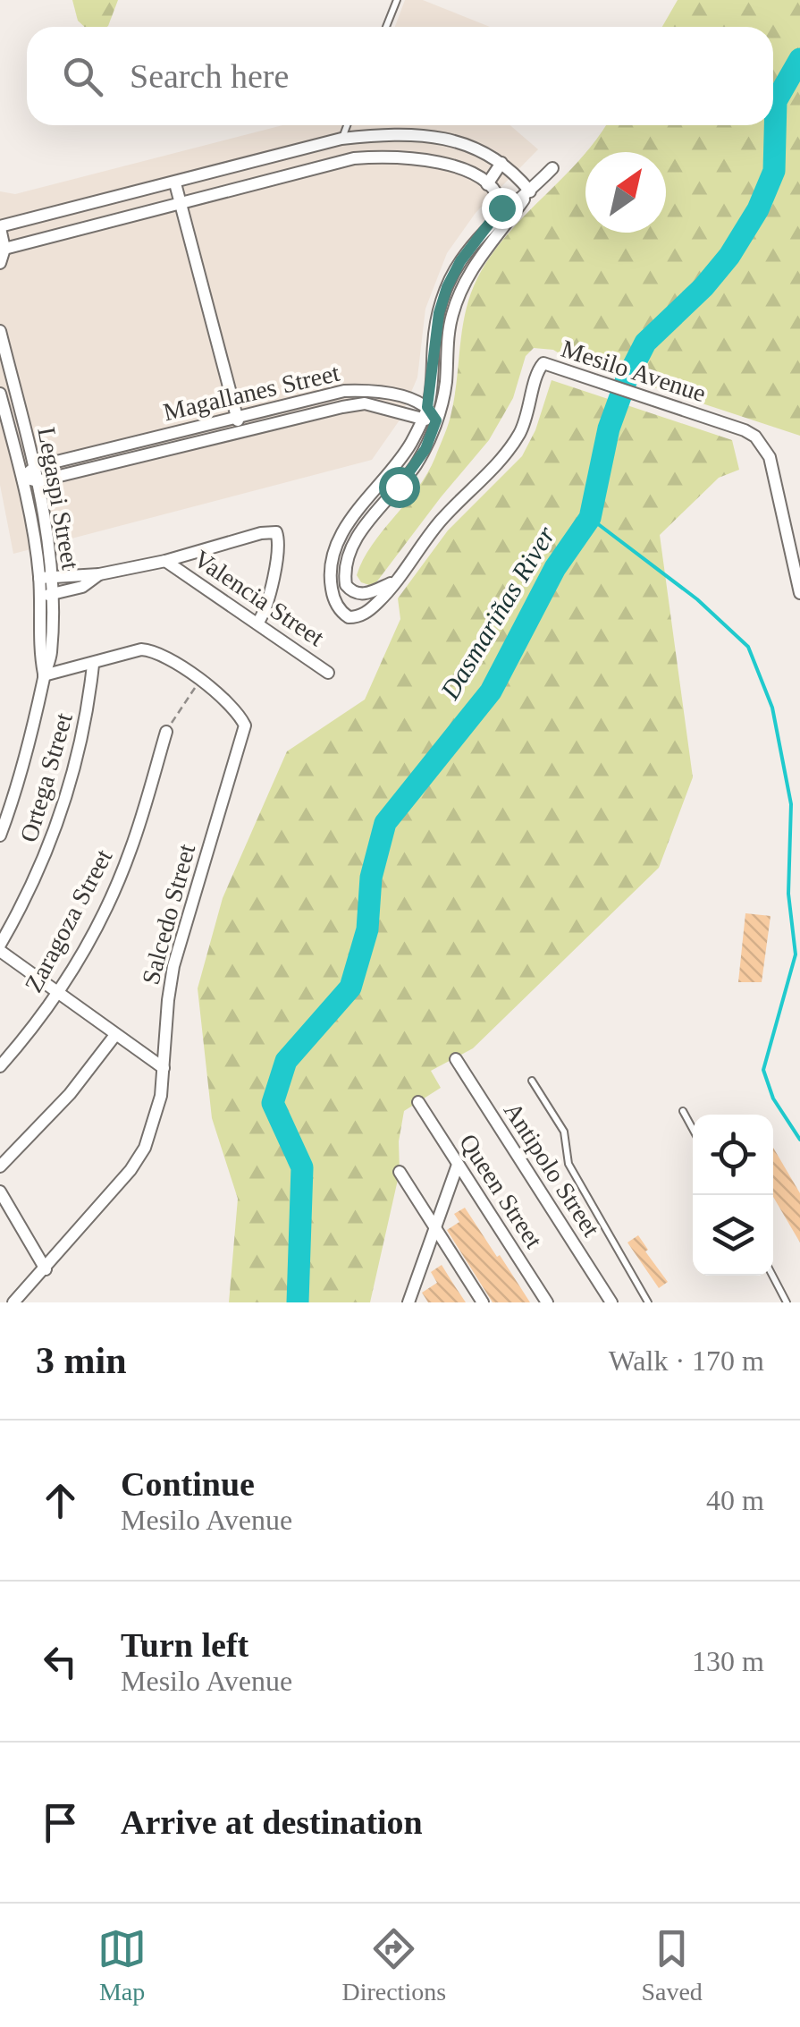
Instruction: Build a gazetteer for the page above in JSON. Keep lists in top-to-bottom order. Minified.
{"streets":{"street":["Mesilo Avenue","Magallanes Street","Legaspi Street","Valencia Street","Ortega Street","Salcedo Street","Zaragoza Street","Antipolo Street","Queen Street"]},"crossings":[["Mesilo Avenue","Magallanes Street"],["Magallanes Street","Legaspi Street"],["Legaspi Street","Salcedo Street"],["Ortega Street","Salcedo Street"]],"water":["Dasmariñas River"],"north":"top right","page":{"search":"Search here","heading":["3 min","Walk · 170 m"],"list":[["Continue","Mesilo Avenue","40 m"],["Turn left","Mesilo Avenue","130 m"],"Arrive at destination"],"nav":["Map","Directions","Saved"]}}
